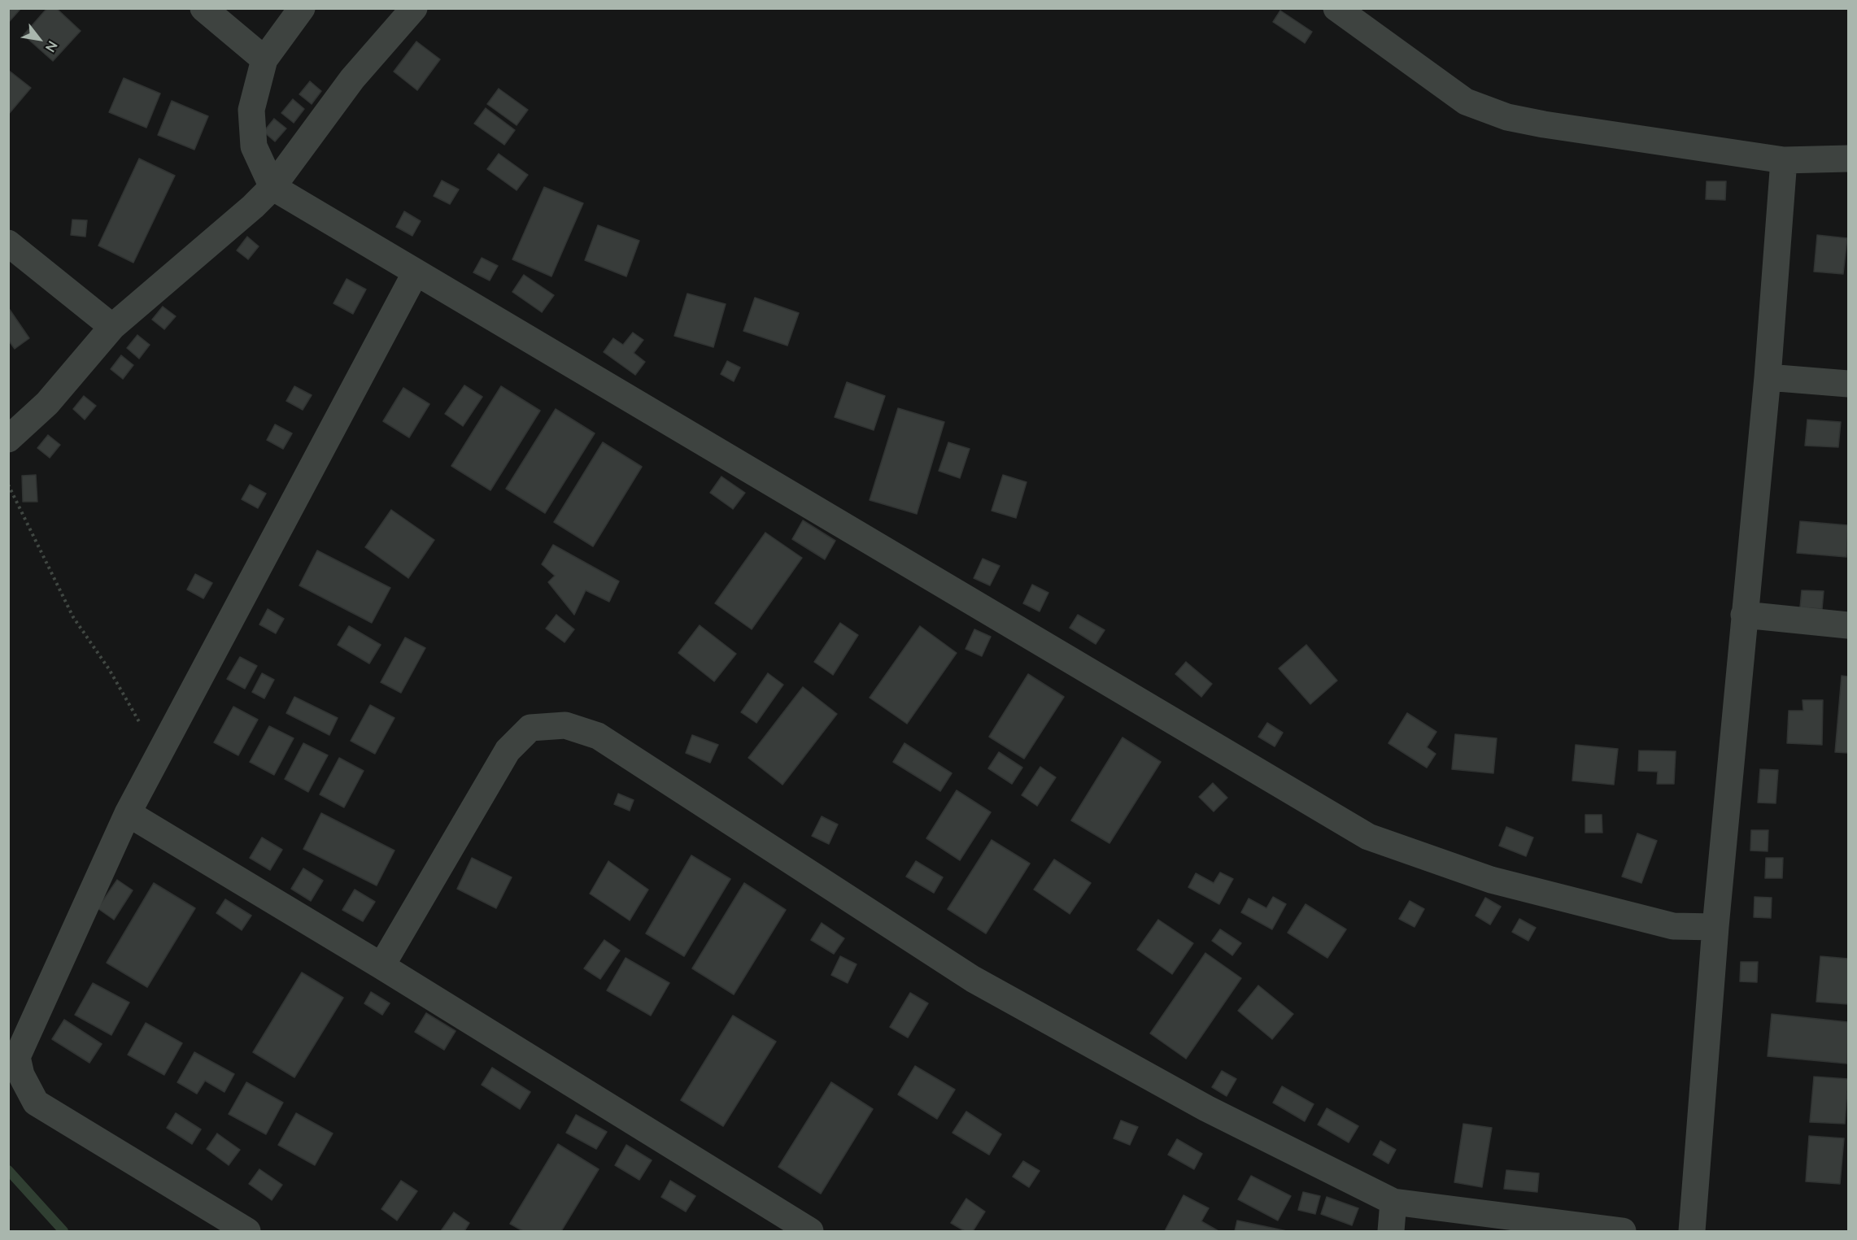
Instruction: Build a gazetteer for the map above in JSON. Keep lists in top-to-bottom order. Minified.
{"north":"bottom right"}
